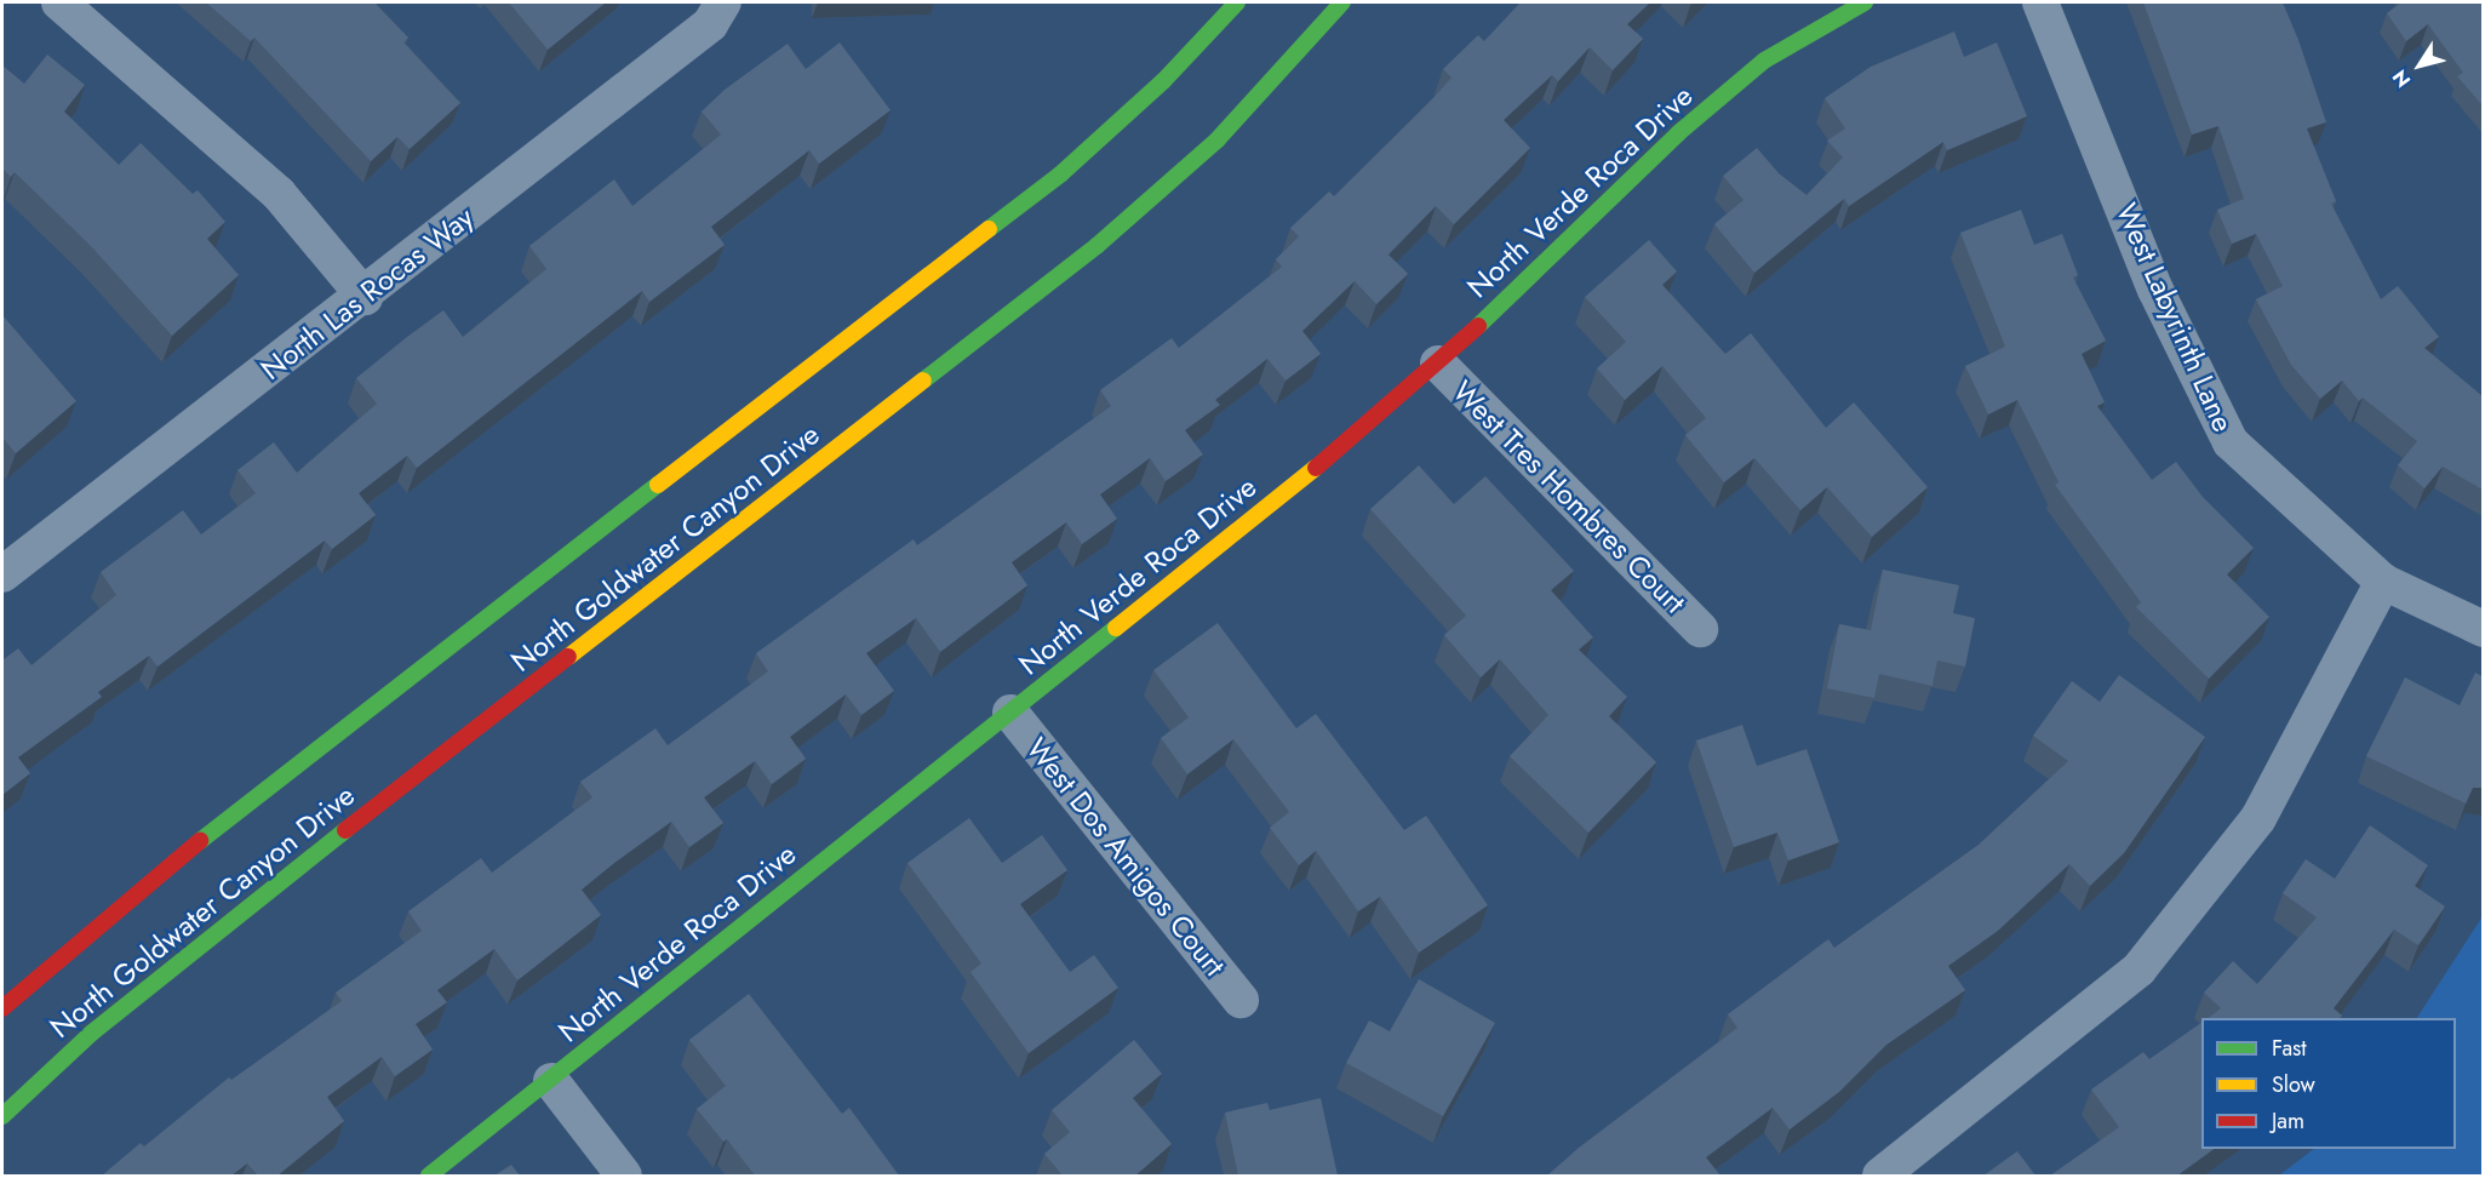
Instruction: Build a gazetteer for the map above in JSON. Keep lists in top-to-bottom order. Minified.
{"streets":{"street":["North Verde Roca Drive","North Las Rocas Way","West Labyrinth Lane","West Tres Hombres Court","North Goldwater Canyon Drive","West Dos Amigos Court"]},"crossings":[["North Verde Roca Drive","West Tres Hombres Court"],["North Verde Roca Drive","West Dos Amigos Court"]],"legend":["Fast","Slow","Jam"],"north":"bottom left"}
